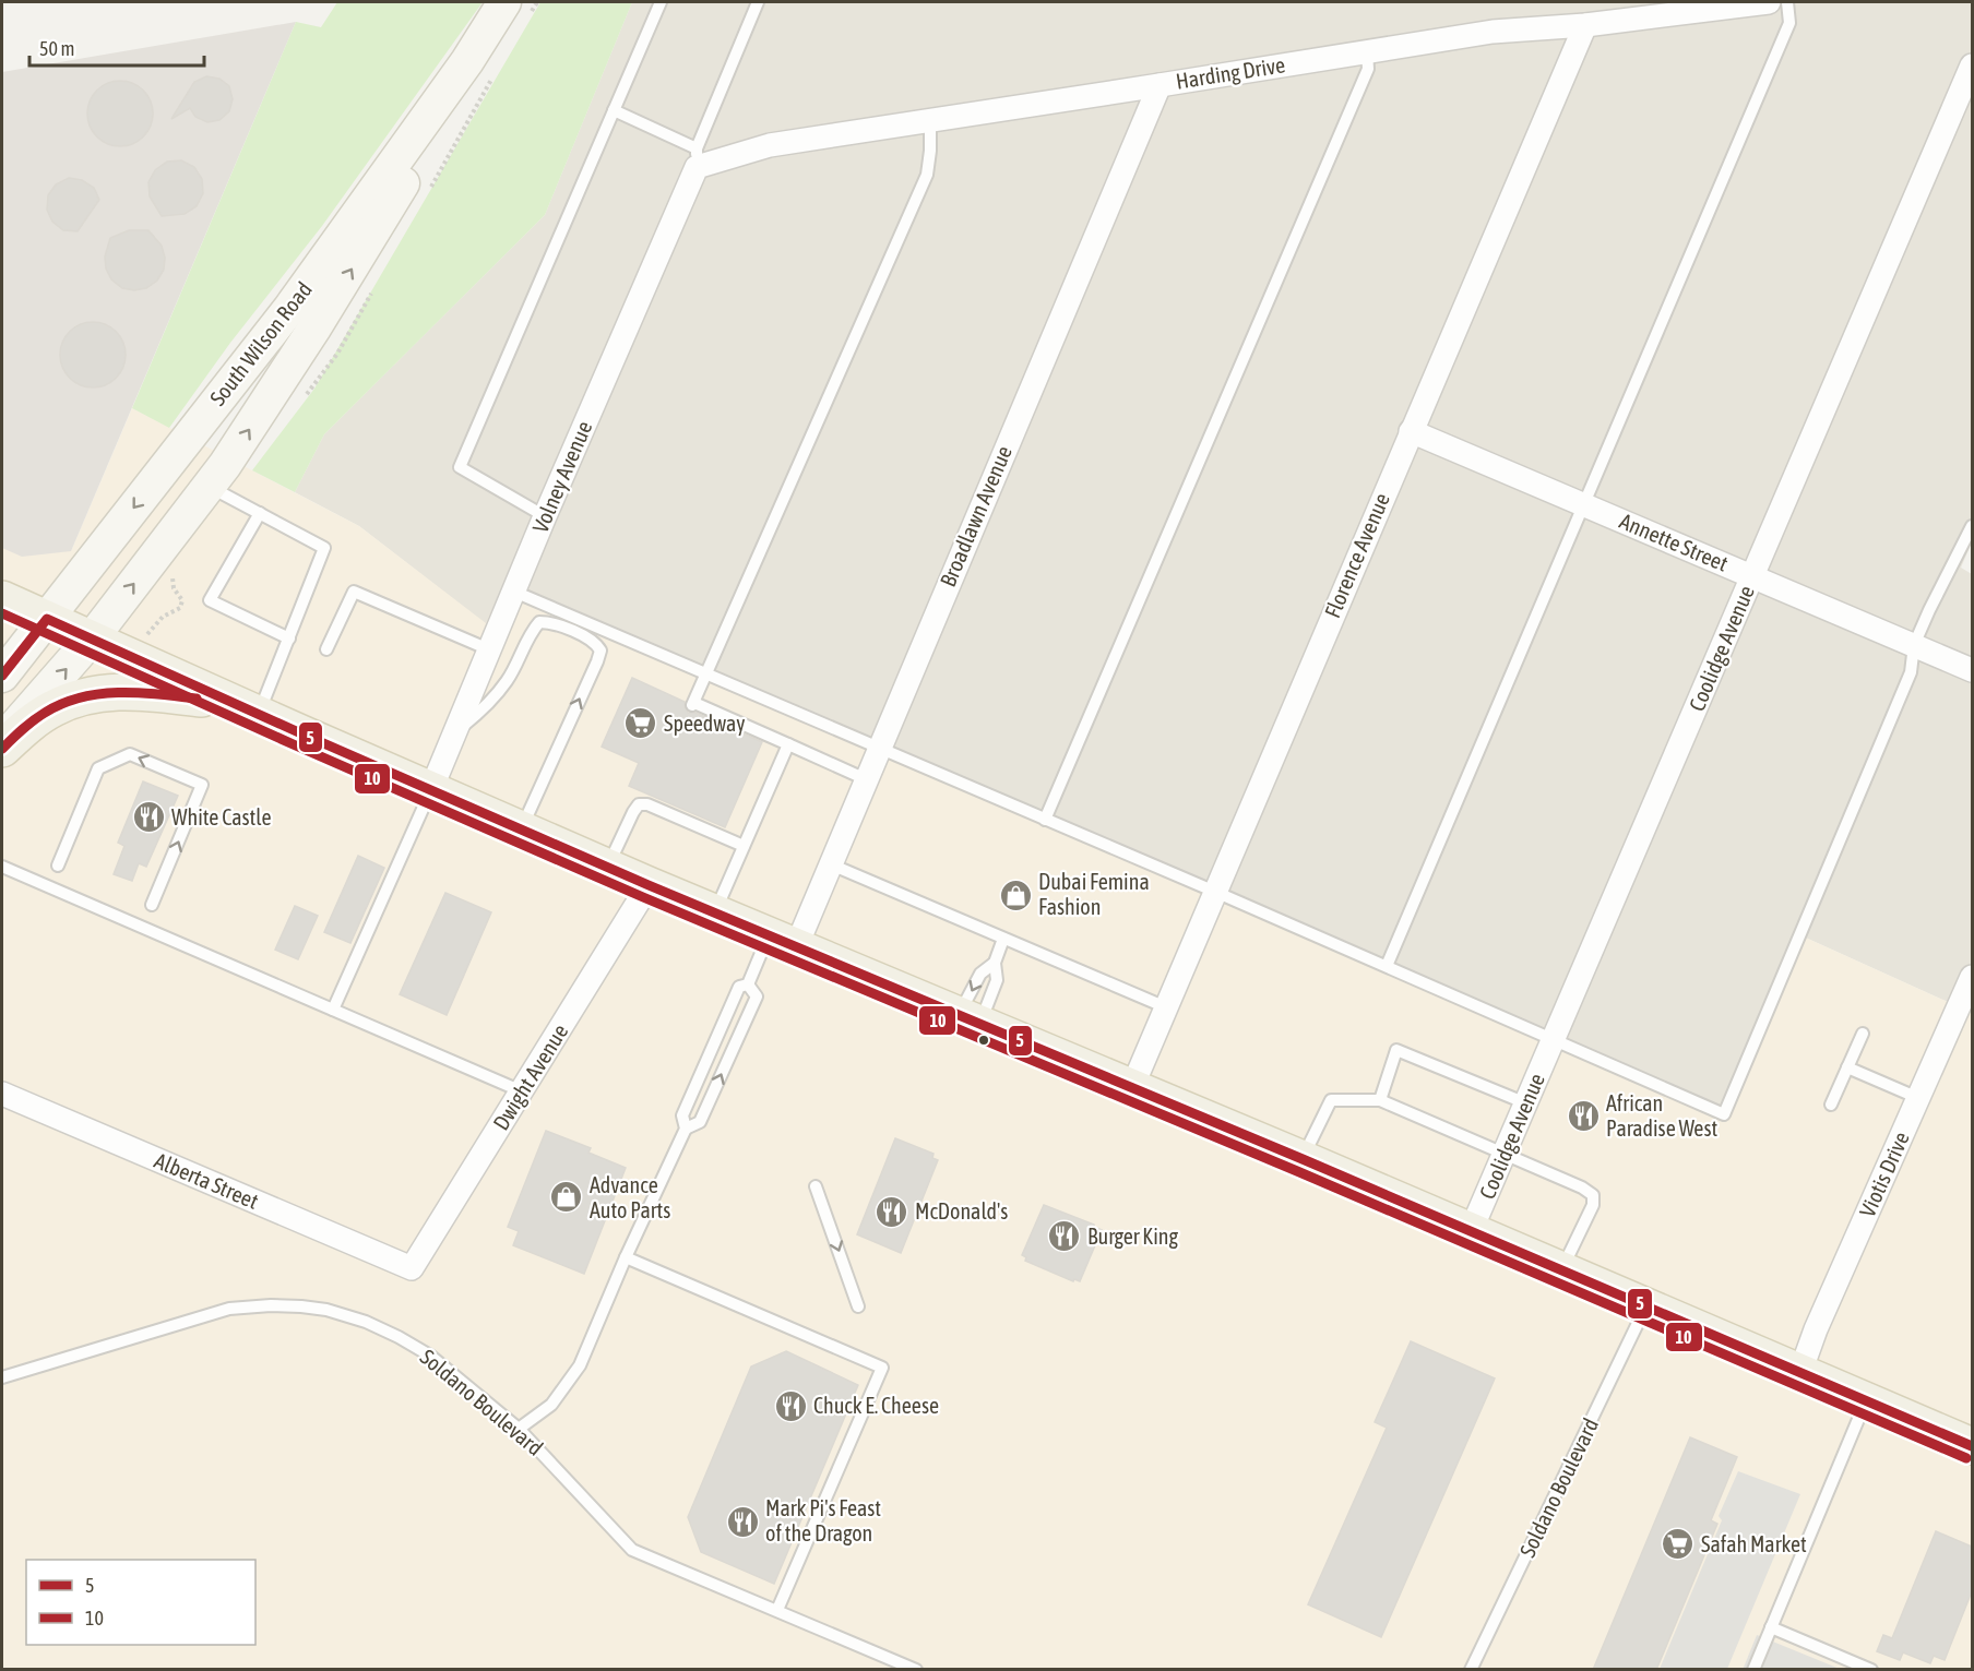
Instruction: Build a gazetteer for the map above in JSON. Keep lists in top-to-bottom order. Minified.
{"streets":{"main road":["South Wilson Road"],"street":["Harding Drive","Volney Avenue","Broadlawn Avenue","Annette Street","Florence Avenue","Coolidge Avenue","Dwight Avenue","Viotis Drive","Alberta Street"],"lane":["Soldano Boulevard"]},"crossings":[["Harding Drive","Volney Avenue"],["Harding Drive","Broadlawn Avenue"],["Harding Drive","Florence Avenue"],["Annette Street","Florence Avenue"],["Annette Street","Coolidge Avenue"],["Dwight Avenue","Alberta Street"]],"places":{"supermarket":["Speedway","Safah Market"],"restaurant":["White Castle","African Paradise West","McDonald's","Burger King","Chuck E. Cheese","Mark Pi's Feast of the Dragon"],"shop":["Dubai Femina Fashion","Advance Auto Parts"]},"lines":["transit line 10","transit line 5"],"legend":["5","10"],"scale_bar":"50 m"}
